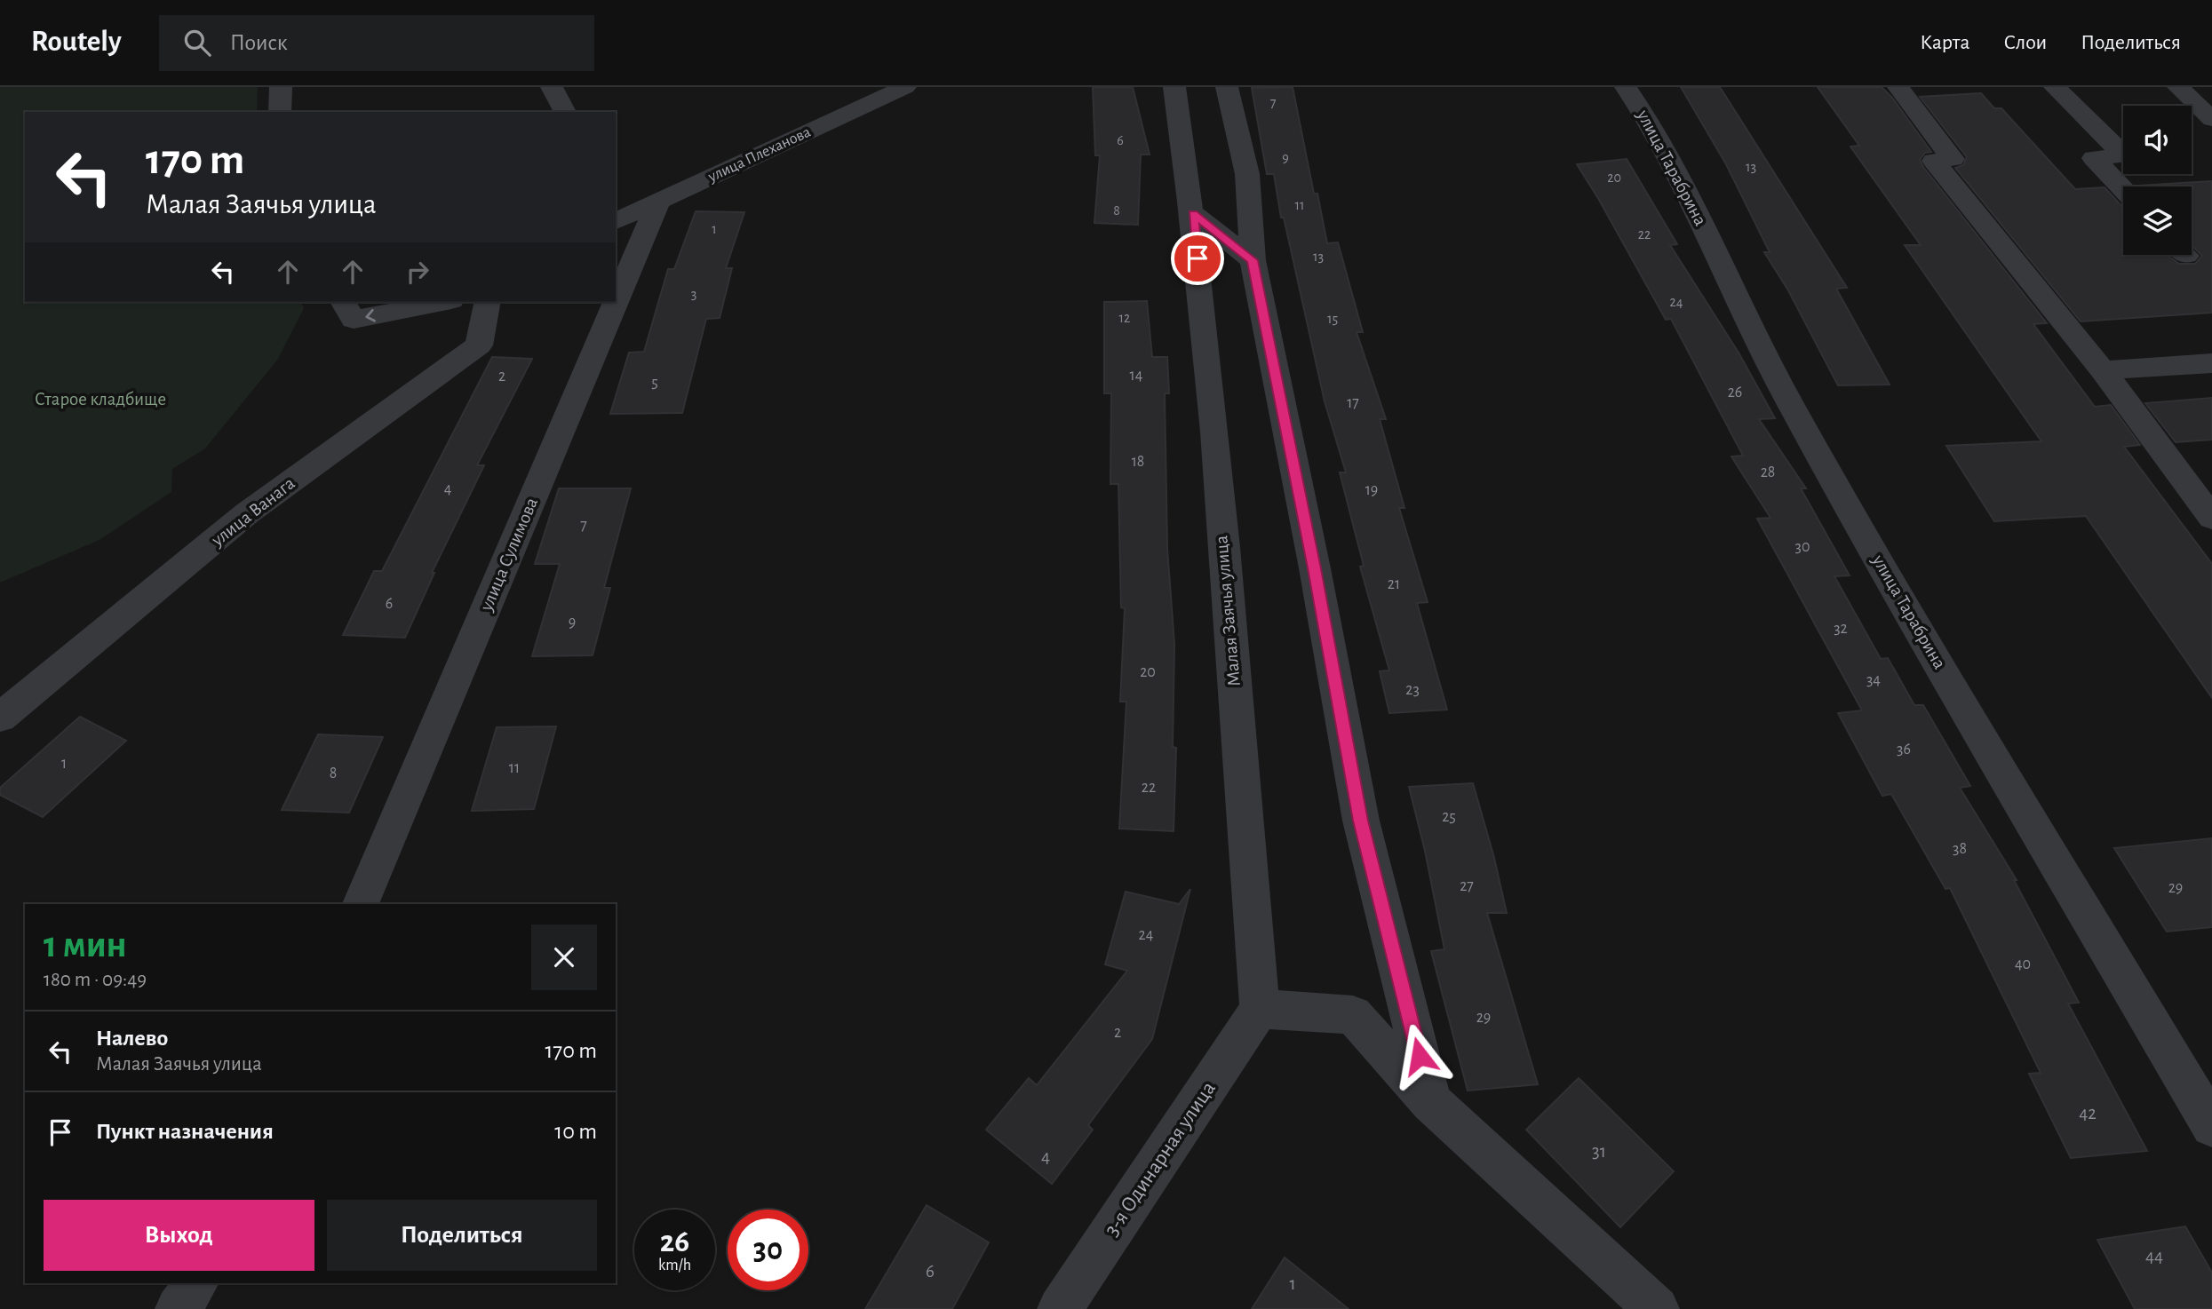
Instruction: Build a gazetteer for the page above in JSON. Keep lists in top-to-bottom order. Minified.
{"streets":{"street":["улица Плеханова","улица Тарабрина","улица Ванага","улица Сулимова","Малая Заячья улица","3-я Одинарная улица"]},"crossings":[["улица Плеханова","улица Сулимова"],["Малая Заячья улица","3-я Одинарная улица"]],"parks":["Старое кладбище"],"house_numbers":["7","6","9","13","20","11","8","1","22","13","3","24","12","15","14","2","5","26","17","18","28","4","19","7","30","21","6","9","32","20","34","23","36","1","11","8","22","25","38","27","29","24","40","29","2","42","31","4","44","6","1"],"page":{"header":"Routely","search":"Поиск","nav":["Карта","Слои","Поделиться"],"turn":["170 m","Малая Заячья улица"],"heading":["1 мин","180 m · 09:49"],"list":[{"name":"Налево","note":"Малая Заячья улица","value":"170 m"},{"name":"Пункт назначения","value":"10 m"}],"buttons":["Выход","Поделиться"],"speed":"26 km/h","limit":"30"}}
